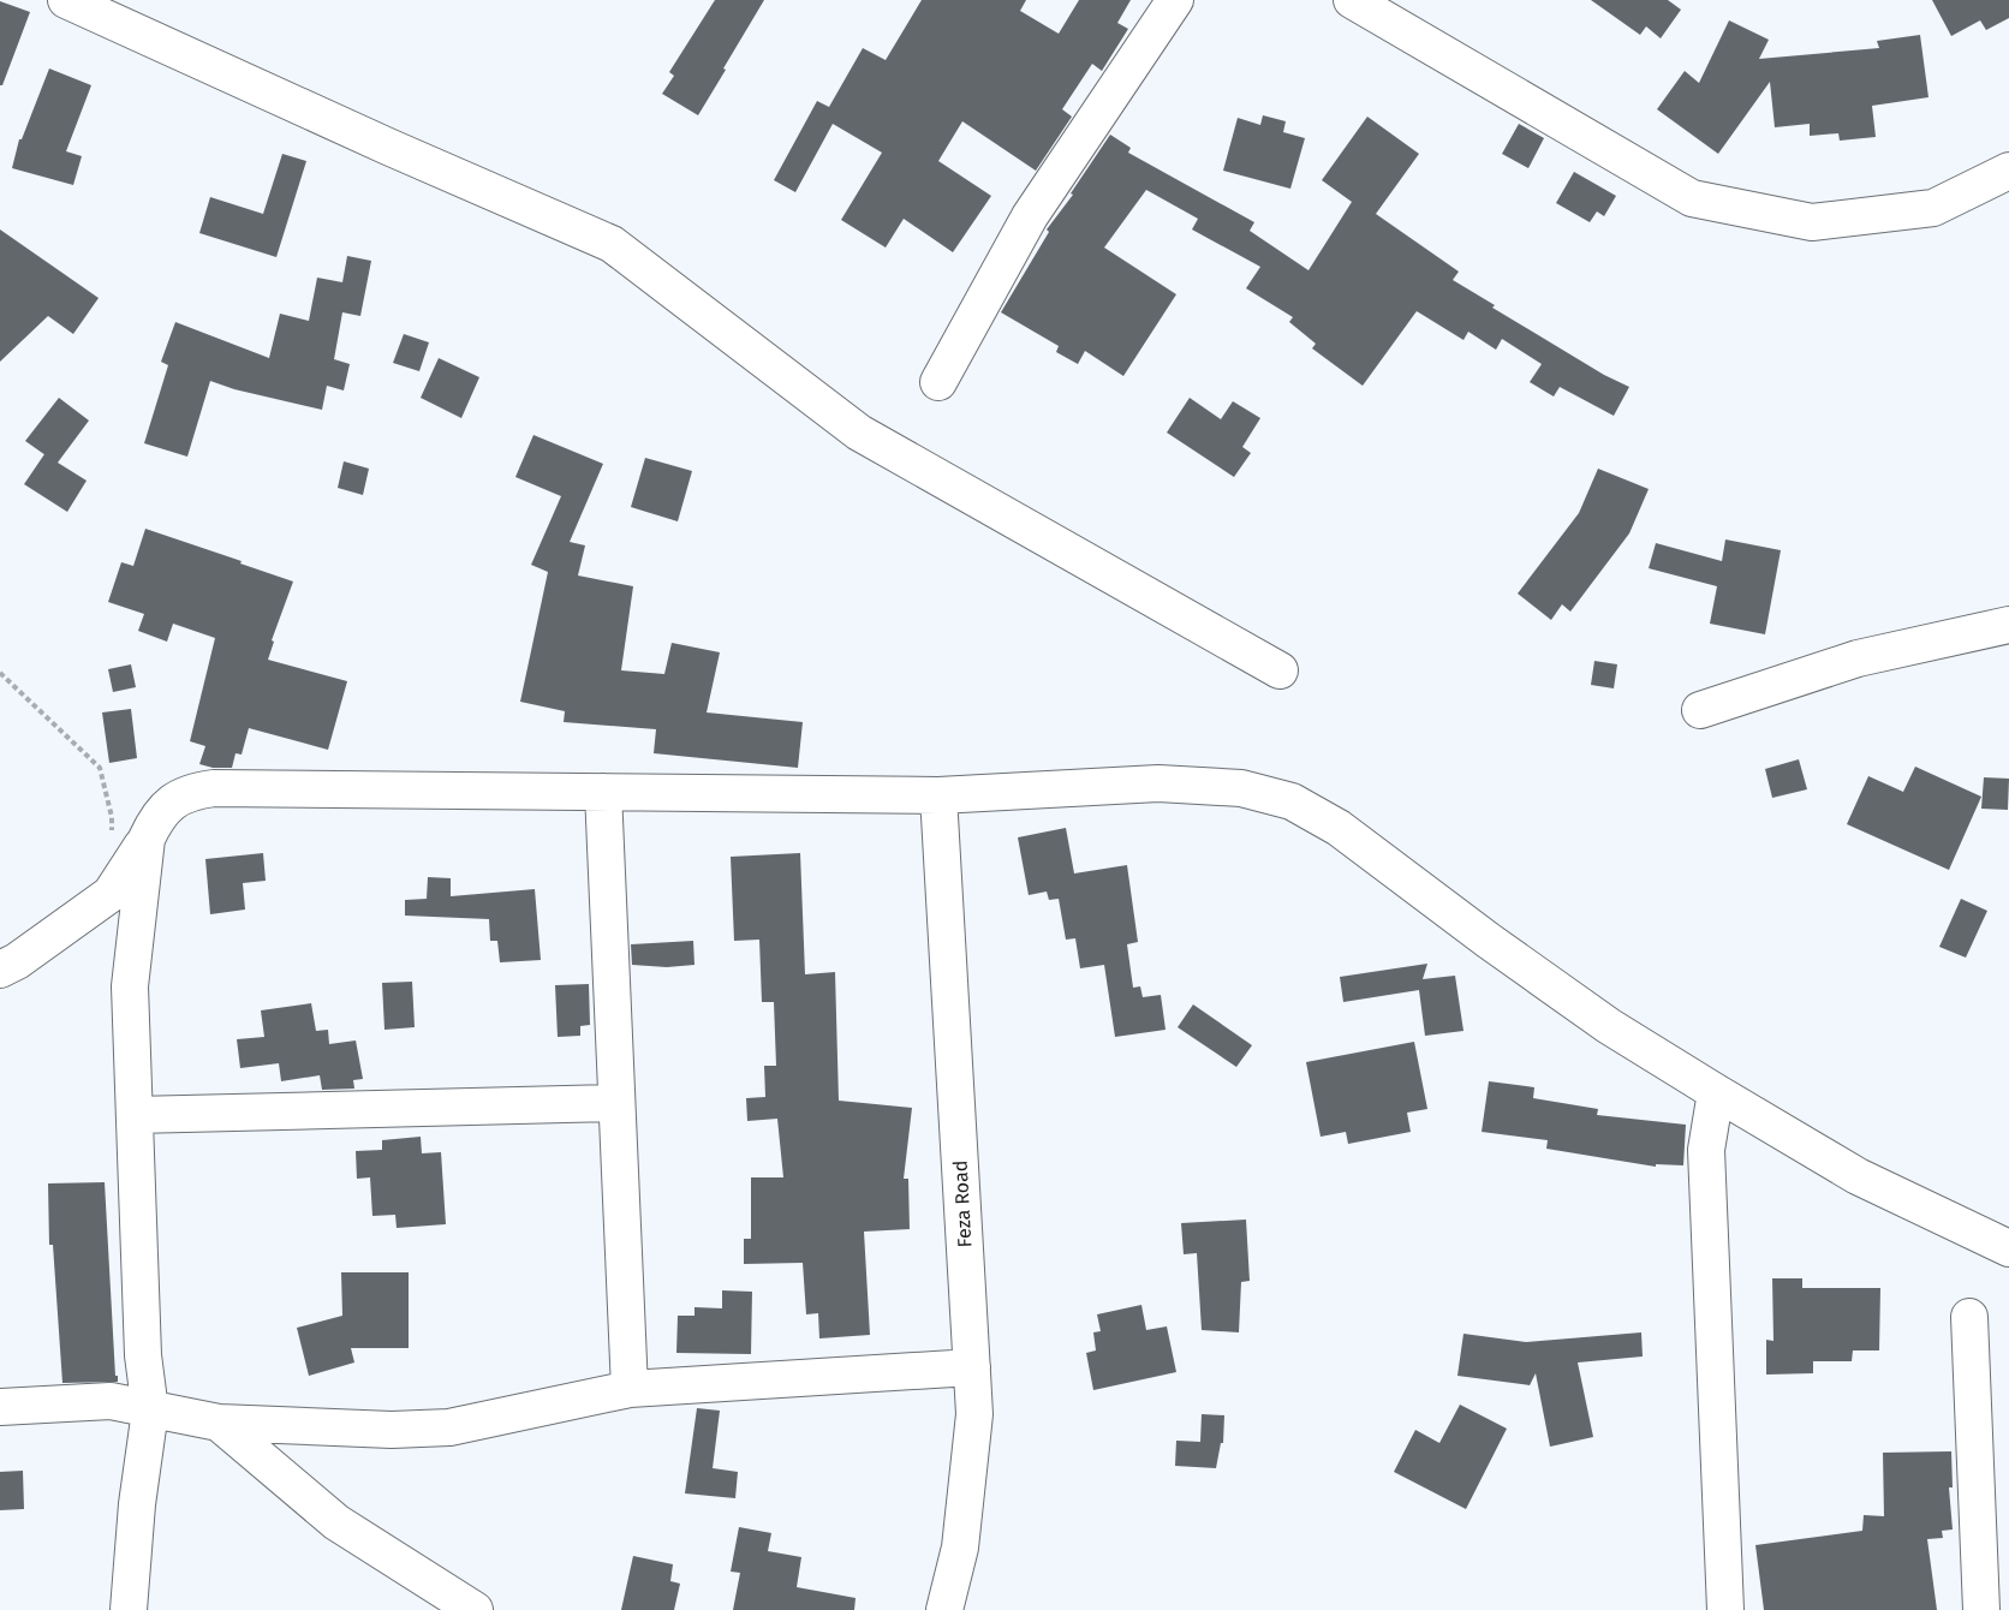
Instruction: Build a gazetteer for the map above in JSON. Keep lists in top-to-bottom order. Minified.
{"streets":{"street":["Feza Road"]}}
